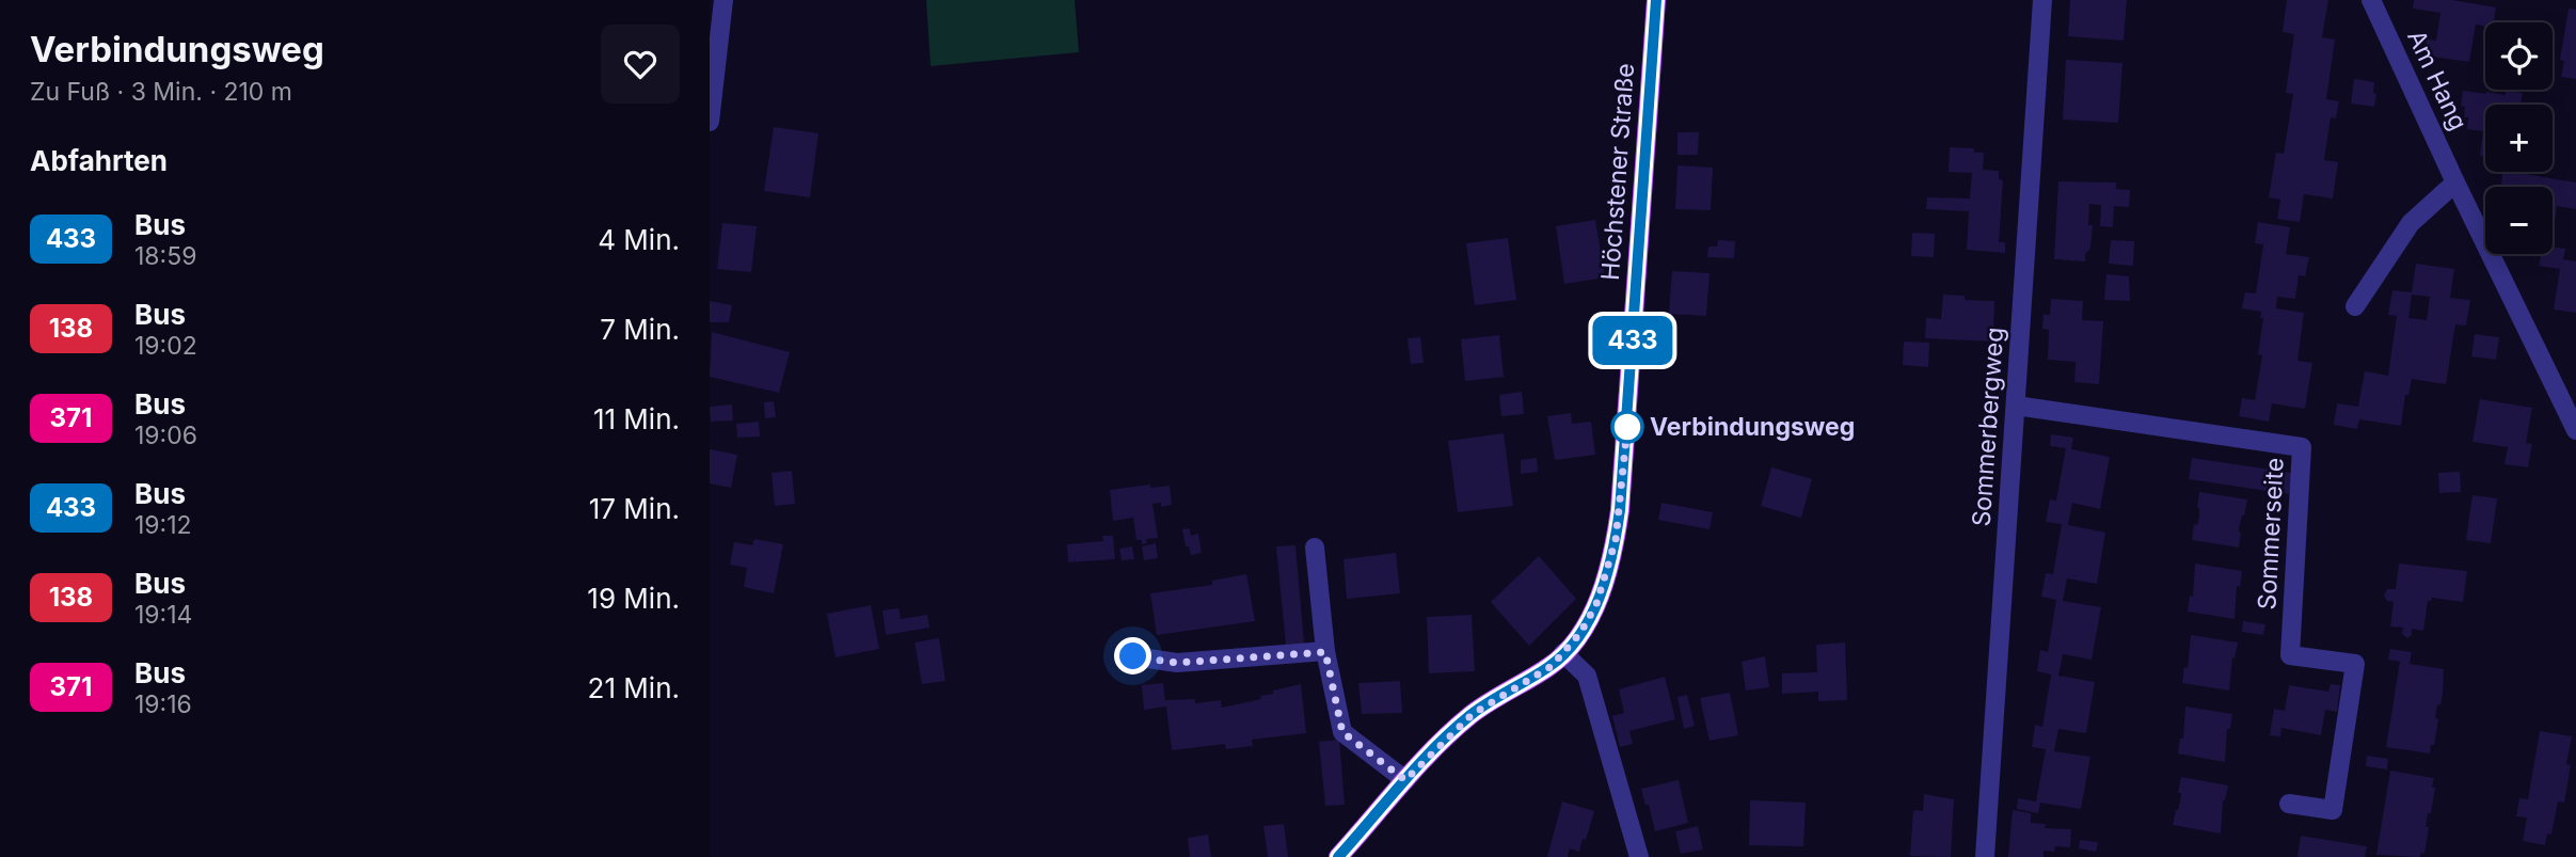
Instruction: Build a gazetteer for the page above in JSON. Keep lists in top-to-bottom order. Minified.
{"streets":{"main road":["Höchstener Straße"],"street":["Am Hang","Sommerbergweg","Sommerseite"]},"crossings":[["Sommerbergweg","Sommerseite"]],"places":["Verbindungsweg"],"lines":["bus line 433"],"page":{"heading":[["Verbindungsweg","Zu Fuß · 3 Min. · 210 m"],"Abfahrten"],"on_map":"433","map_buttons":["+","−"],"list":[{"mark":"433","name":"Bus","note":"18:59","value":"4 Min."},{"mark":"138","name":"Bus","note":"19:02","value":"7 Min."},{"mark":"371","name":"Bus","note":"19:06","value":"11 Min."},{"mark":"433","name":"Bus","note":"19:12","value":"17 Min."},{"mark":"138","name":"Bus","note":"19:14","value":"19 Min."},{"mark":"371","name":"Bus","note":"19:16","value":"21 Min."}]}}
